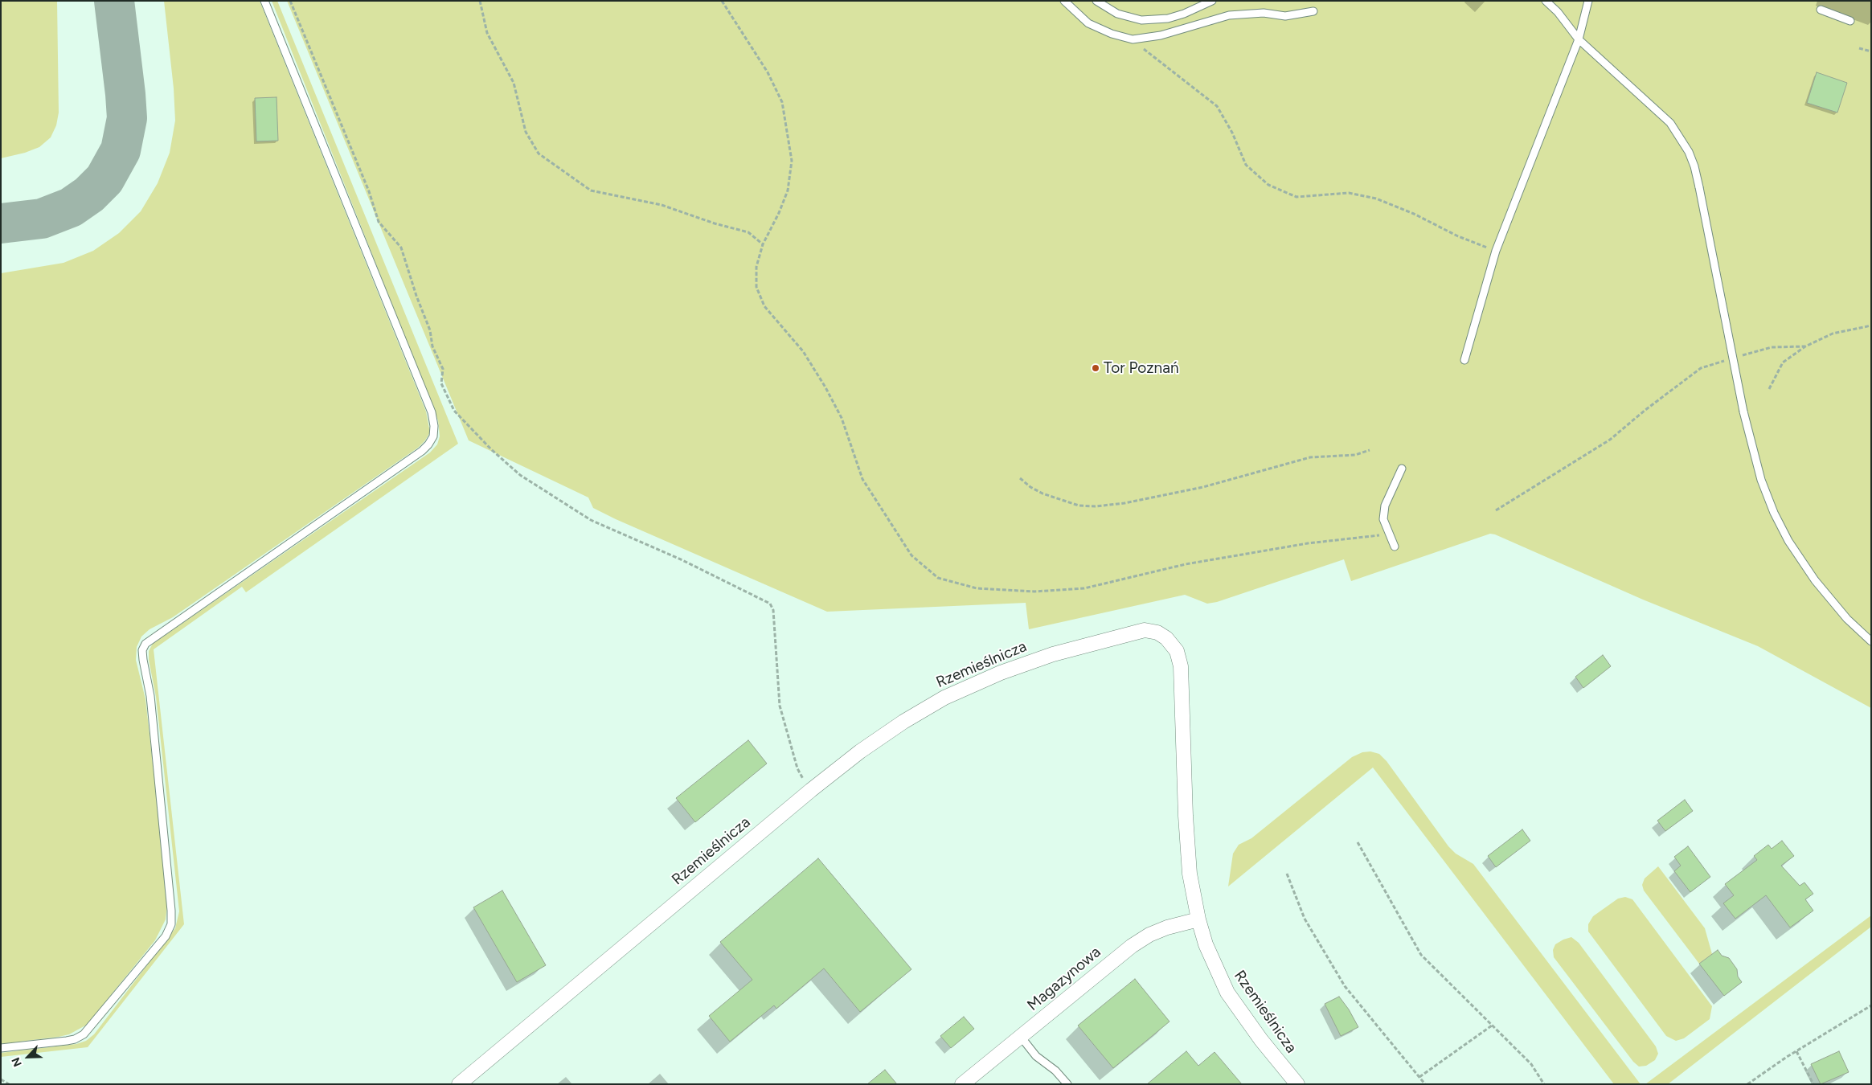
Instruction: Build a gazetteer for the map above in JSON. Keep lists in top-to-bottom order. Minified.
{"streets":{"street":["Rzemieślnicza","Magazynowa"]},"crossings":[["Rzemieślnicza","Magazynowa"]],"places":["Tor Poznań"],"north":"bottom left"}
